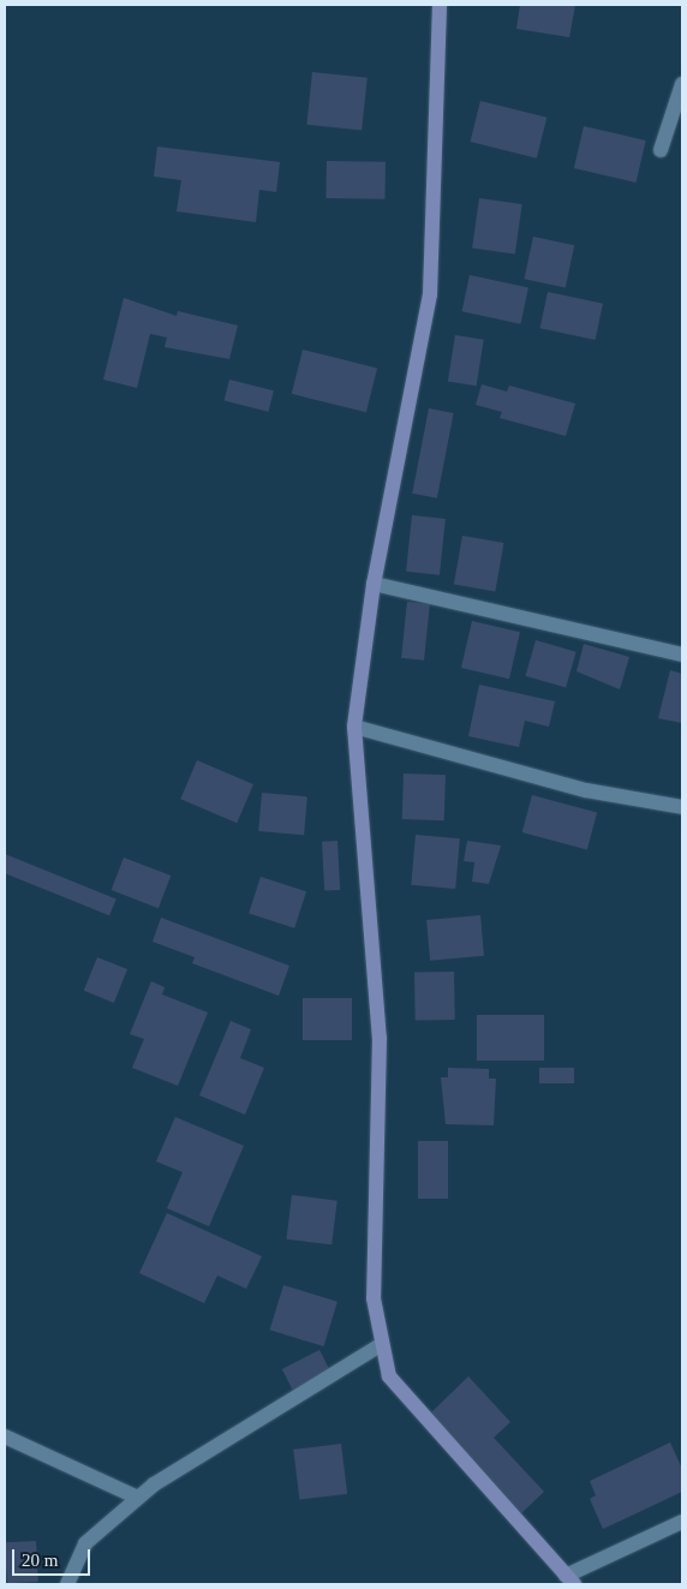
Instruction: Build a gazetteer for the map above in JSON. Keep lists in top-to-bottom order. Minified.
{"scale_bar":"20 m"}
